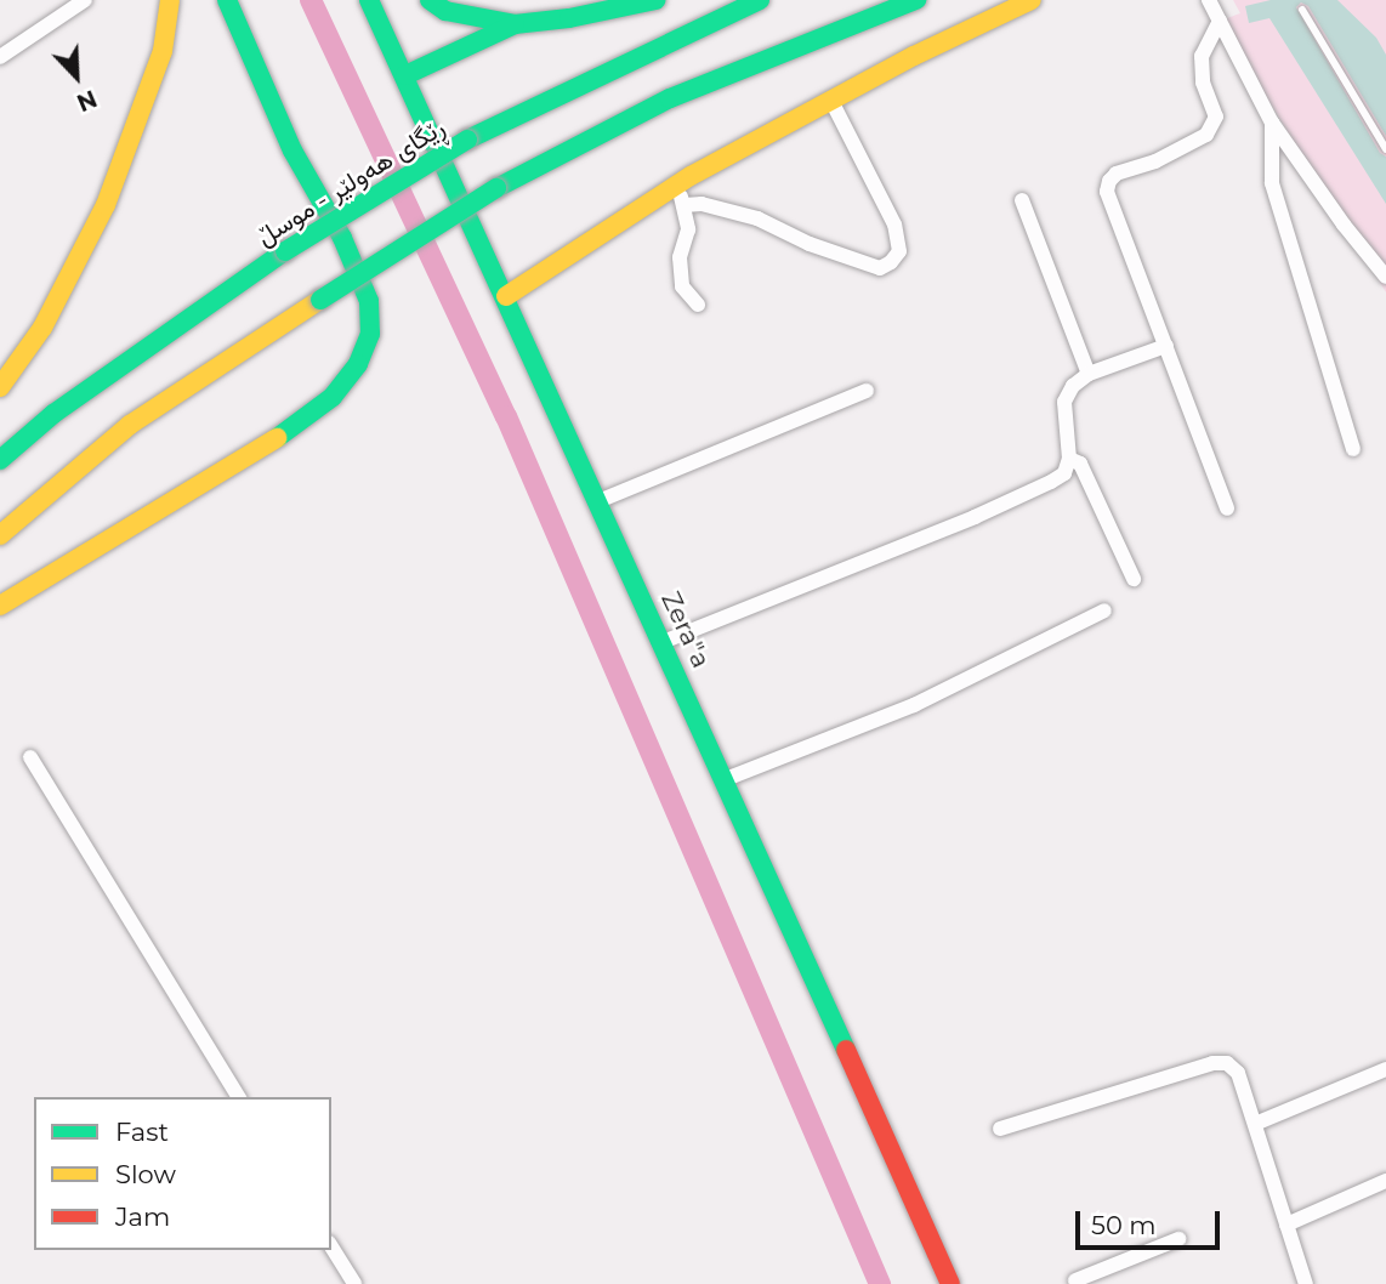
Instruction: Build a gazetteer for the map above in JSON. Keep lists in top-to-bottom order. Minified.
{"streets":{"main road":["ڕێگای هەولێر - موسڵ","Zera\"a"]},"legend":["Fast","Slow","Jam"],"scale_bar":"50 m","north":"bottom right"}
